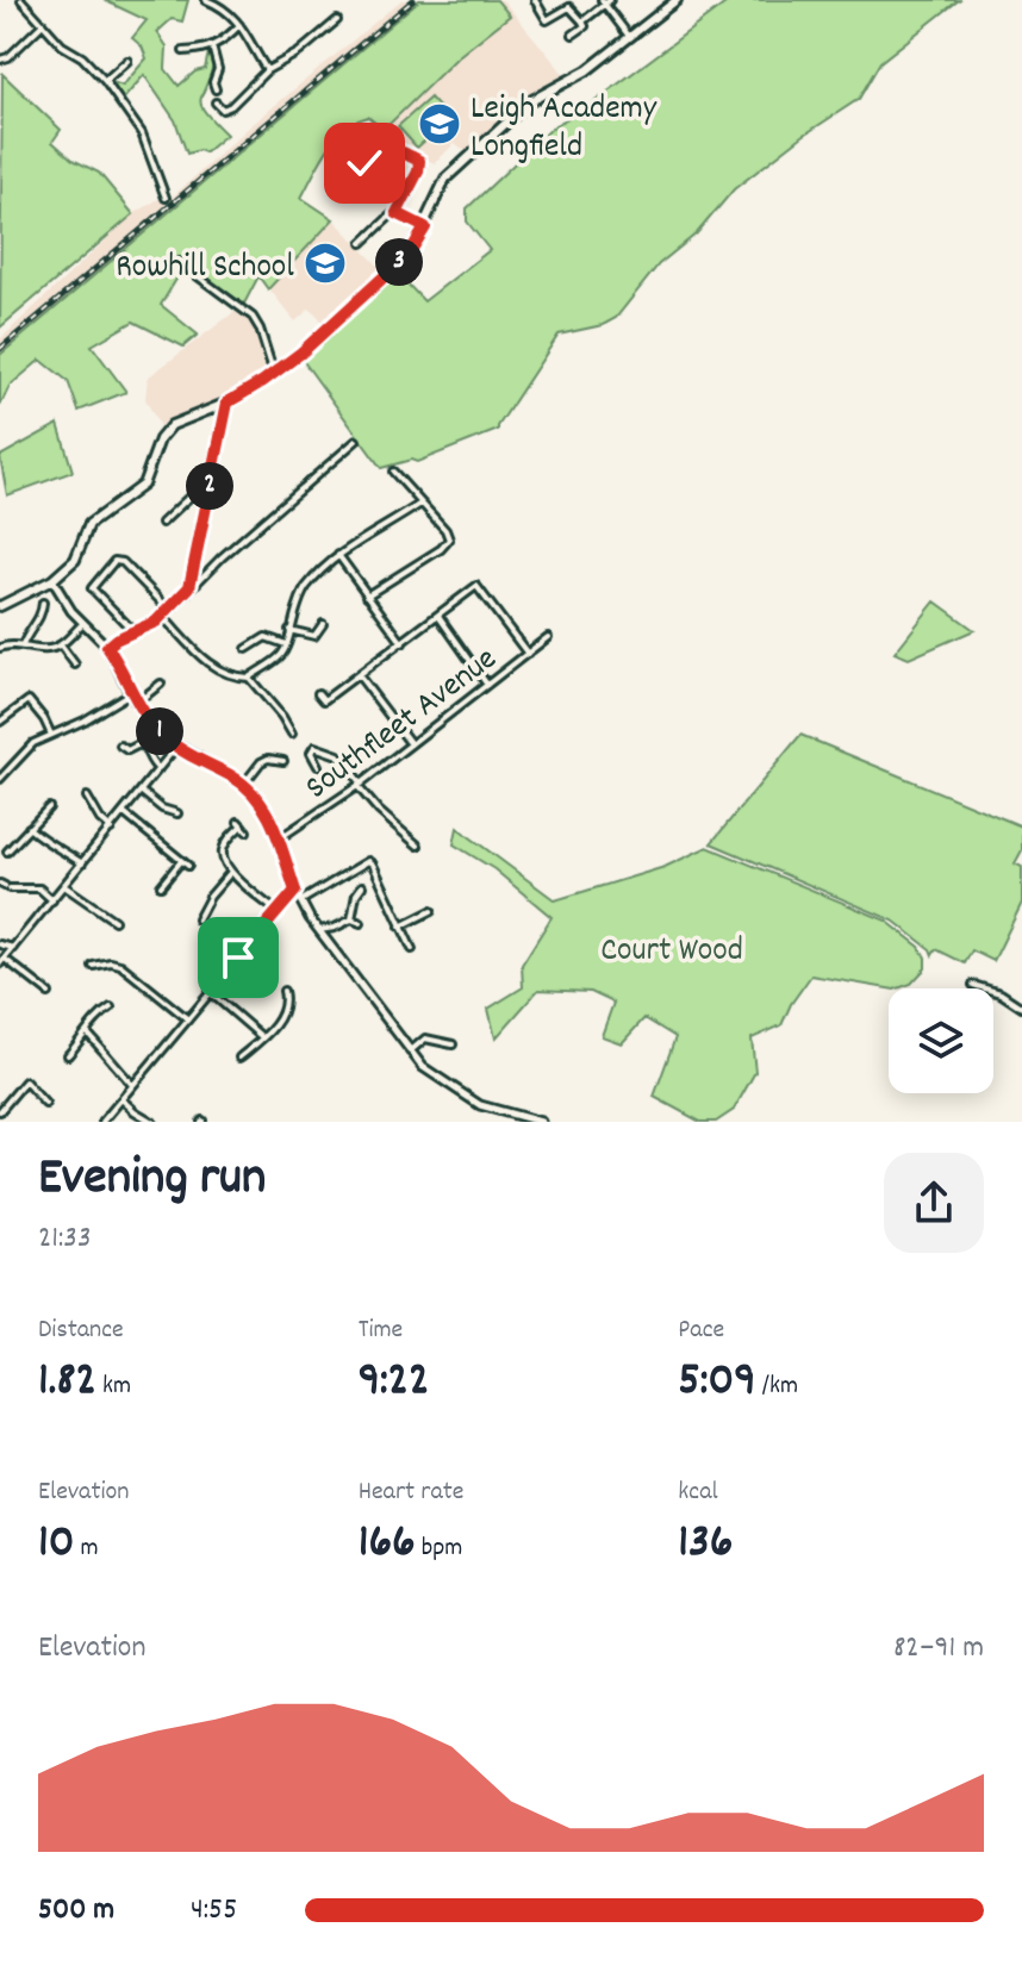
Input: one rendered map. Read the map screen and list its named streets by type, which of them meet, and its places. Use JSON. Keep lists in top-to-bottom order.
{
  "streets": {
    "street": ["Southfleet Avenue"]
  },
  "parks": ["Court Wood"],
  "places": {
    "school or university": ["Leigh Academy Longfield", "Rowhill School"]
  },
  "page": {
    "pins": ["3", "2", "1"],
    "heading": ["Evening run", "21:33"],
    "stats": [
      ["Distance", "1.82 km"],
      ["Time", "9:22"],
      ["Pace", "5:09 /km"],
      ["Elevation", "10 m"],
      ["Heart rate", "166 bpm"],
      ["kcal", "136"]
    ],
    "chart": ["Elevation", "82–91 m"],
    "list": [
      {
        "name": "500 m",
        "note": "4:55"
      }
    ]
  }
}
